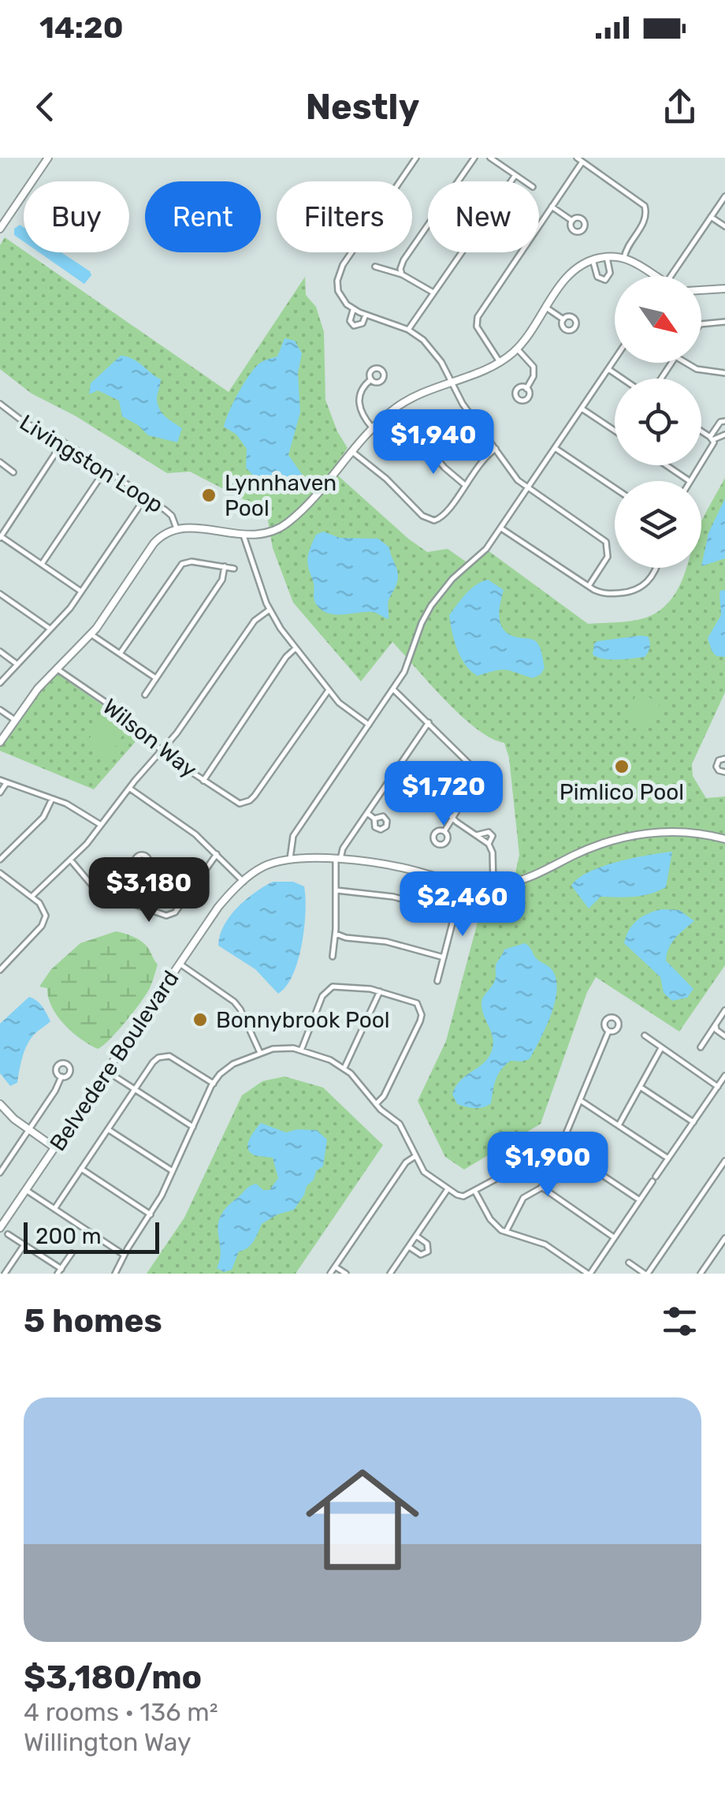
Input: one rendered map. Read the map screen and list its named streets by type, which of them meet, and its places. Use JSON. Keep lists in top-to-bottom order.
{
  "streets": {
    "street": ["Livingston Loop", "Wilson Way", "Belvedere Boulevard"]
  },
  "places": ["Lynnhaven Pool", "Pimlico Pool", "Bonnybrook Pool"],
  "scale_bar": "200 m",
  "north": "bottom right",
  "page": {
    "status": "14:20",
    "header": "Nestly",
    "chip": [
      "Buy",
      "Rent",
      "Filters",
      "New"
    ],
    "price": [
      "$1,940",
      "$1,720",
      "$3,180",
      "$2,460",
      "$1,900"
    ],
    "scale": "200 m",
    "heading": "5 homes",
    "list": [
      {
        "name": "$3,180/mo",
        "note": "4 rooms · 136 m² · Willington Way"
      }
    ]
  }
}
